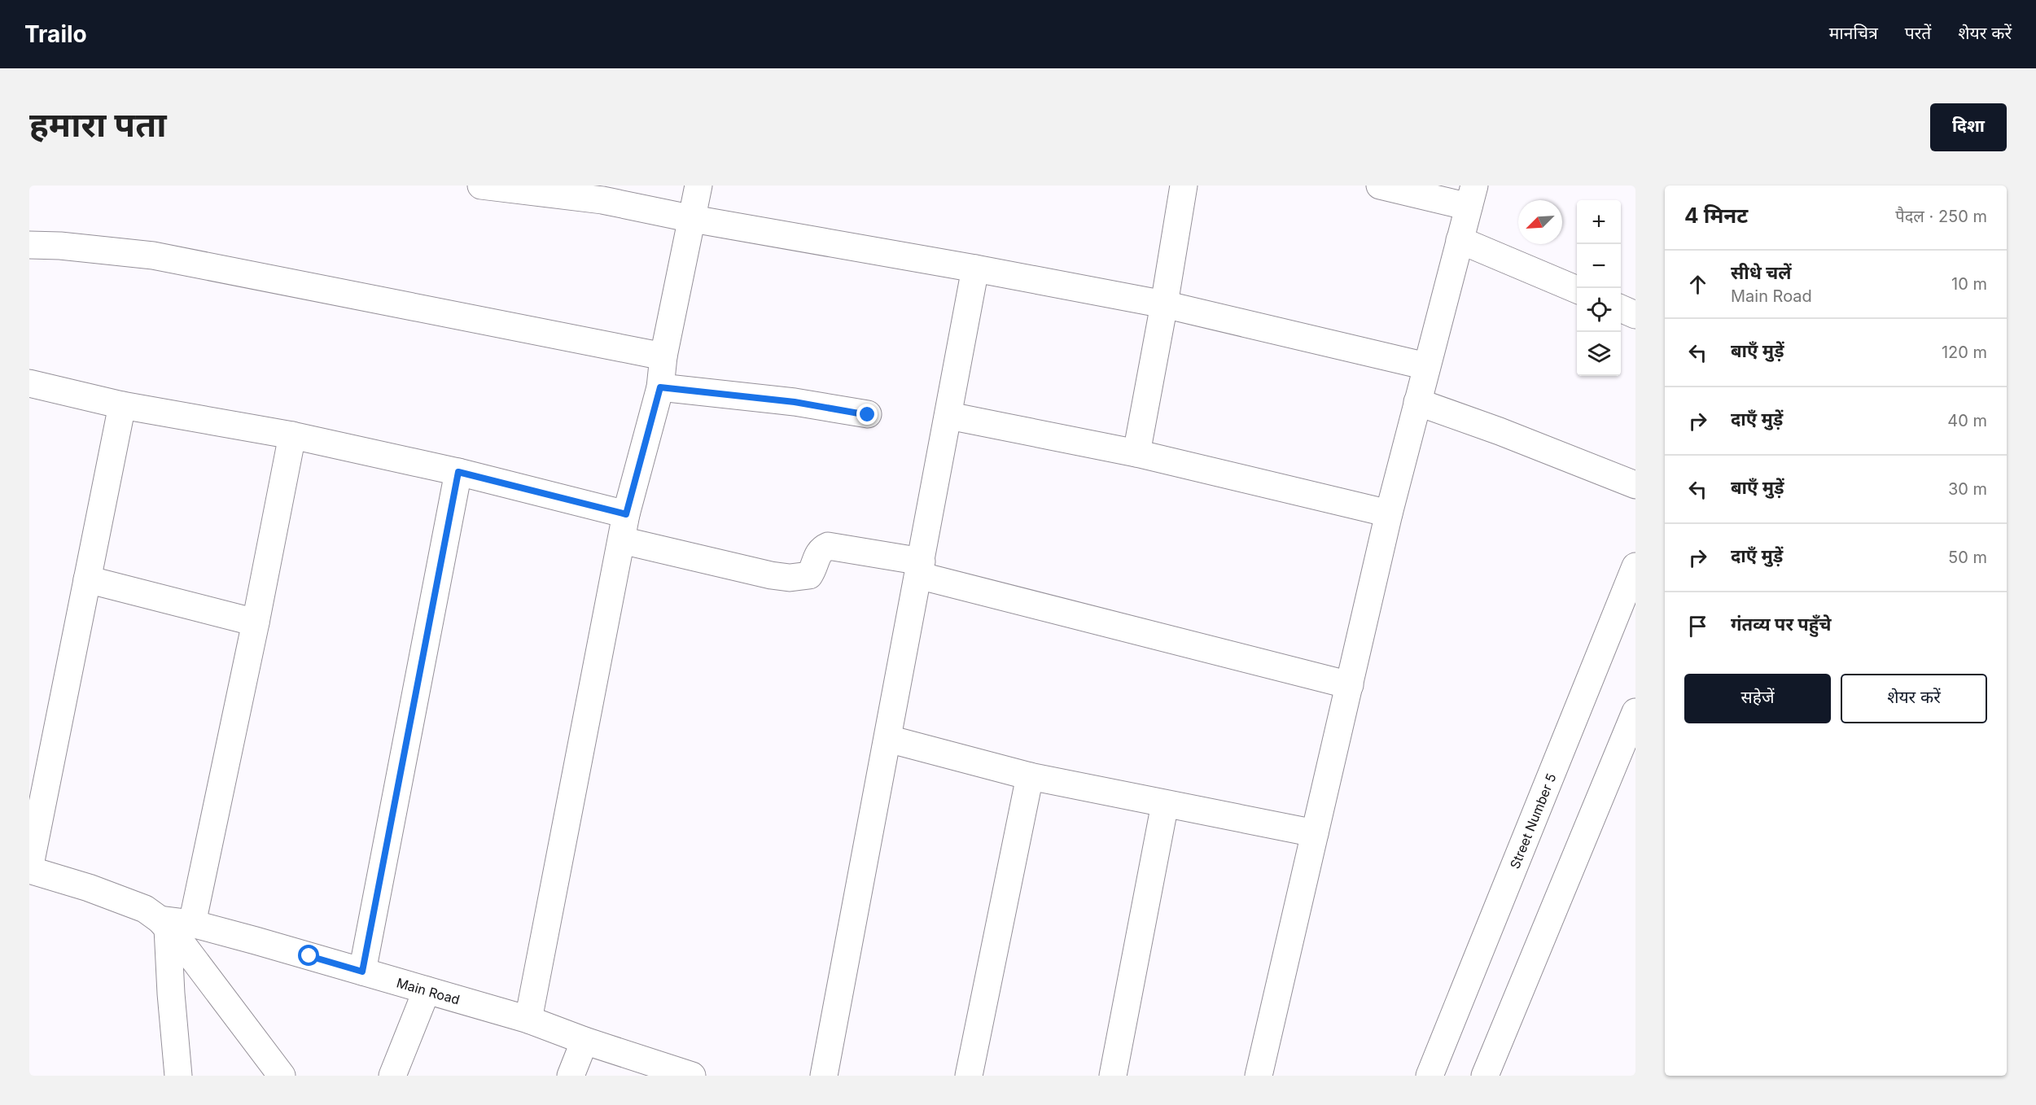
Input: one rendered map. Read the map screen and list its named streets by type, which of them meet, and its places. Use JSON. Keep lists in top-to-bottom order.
{
  "streets": {
    "street": ["Street Number 5", "Main Road"]
  },
  "north": "bottom left",
  "page": {
    "header": "Trailo",
    "nav": ["मानचित्र", "परतें", "शेयर करें"],
    "title": "हमारा पता",
    "buttons": [
      "दिशा",
      ["सहेजें", "शेयर करें"]
    ],
    "heading": ["4 मिनट", "पैदल · 250 m"],
    "map_buttons": ["+", "−"],
    "list": [
      ["सीधे चलें", "Main Road", "10 m"],
      ["बाएँ मुड़ें", "120 m"],
      ["दाएँ मुड़ें", "40 m"],
      ["बाएँ मुड़ें", "30 m"],
      ["दाएँ मुड़ें", "50 m"],
      "गंतव्य पर पहुँचे"
    ]
  }
}
